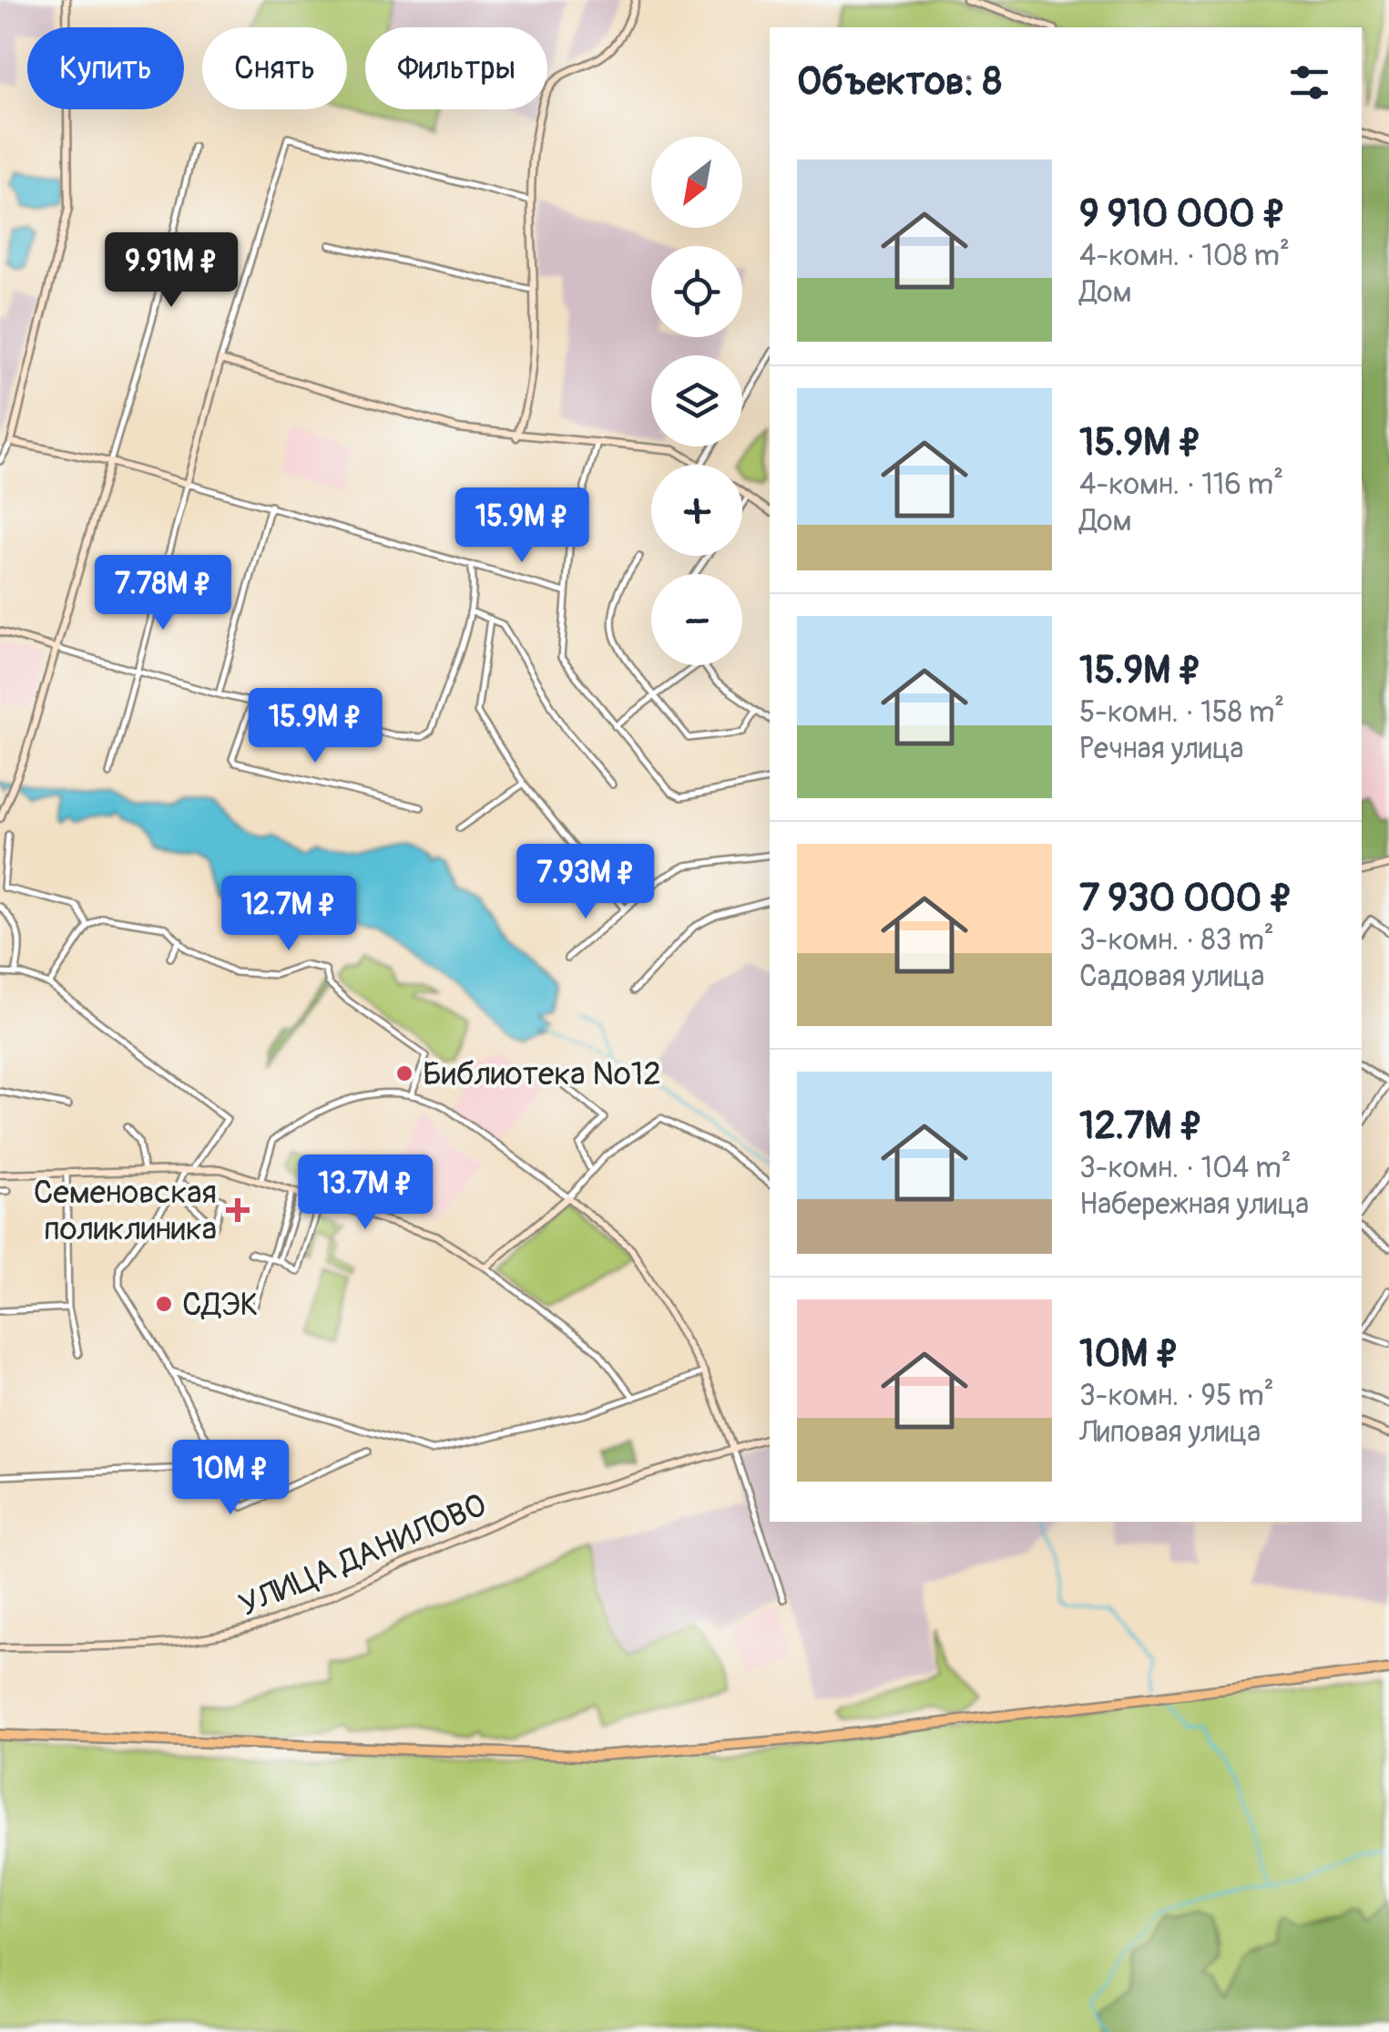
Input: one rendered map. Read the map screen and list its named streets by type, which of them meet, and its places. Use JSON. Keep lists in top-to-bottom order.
{
  "streets": {
    "main road": ["УЛИЦА ДАНИЛОВО"]
  },
  "places": {
    "other": ["Библиотека №12", "СДЭК"],
    "health": ["Семеновская поликлиника"]
  },
  "north": "bottom left",
  "page": {
    "chip": ["Купить", "Снять", "Фильтры"],
    "heading": "Объектов: 8",
    "map_buttons": ["+", "−"],
    "list": [
      {
        "name": "9 910 000 ₽",
        "note": "4-комн. · 108 m² · Дом"
      },
      {
        "name": "15.9M ₽",
        "note": "4-комн. · 116 m² · Дом"
      },
      {
        "name": "15.9M ₽",
        "note": "5-комн. · 158 m² · Речная улица"
      },
      {
        "name": "7 930 000 ₽",
        "note": "3-комн. · 83 m² · Садовая улица"
      },
      {
        "name": "12.7M ₽",
        "note": "3-комн. · 104 m² · Набережная улица"
      },
      {
        "name": "10M ₽",
        "note": "3-комн. · 95 m² · Липовая улица"
      }
    ],
    "price": [
      "9.91M ₽",
      "15.9M ₽",
      "7.78M ₽",
      "15.9M ₽",
      "7.93M ₽",
      "12.7M ₽",
      "13.7M ₽",
      "10M ₽"
    ]
  }
}
